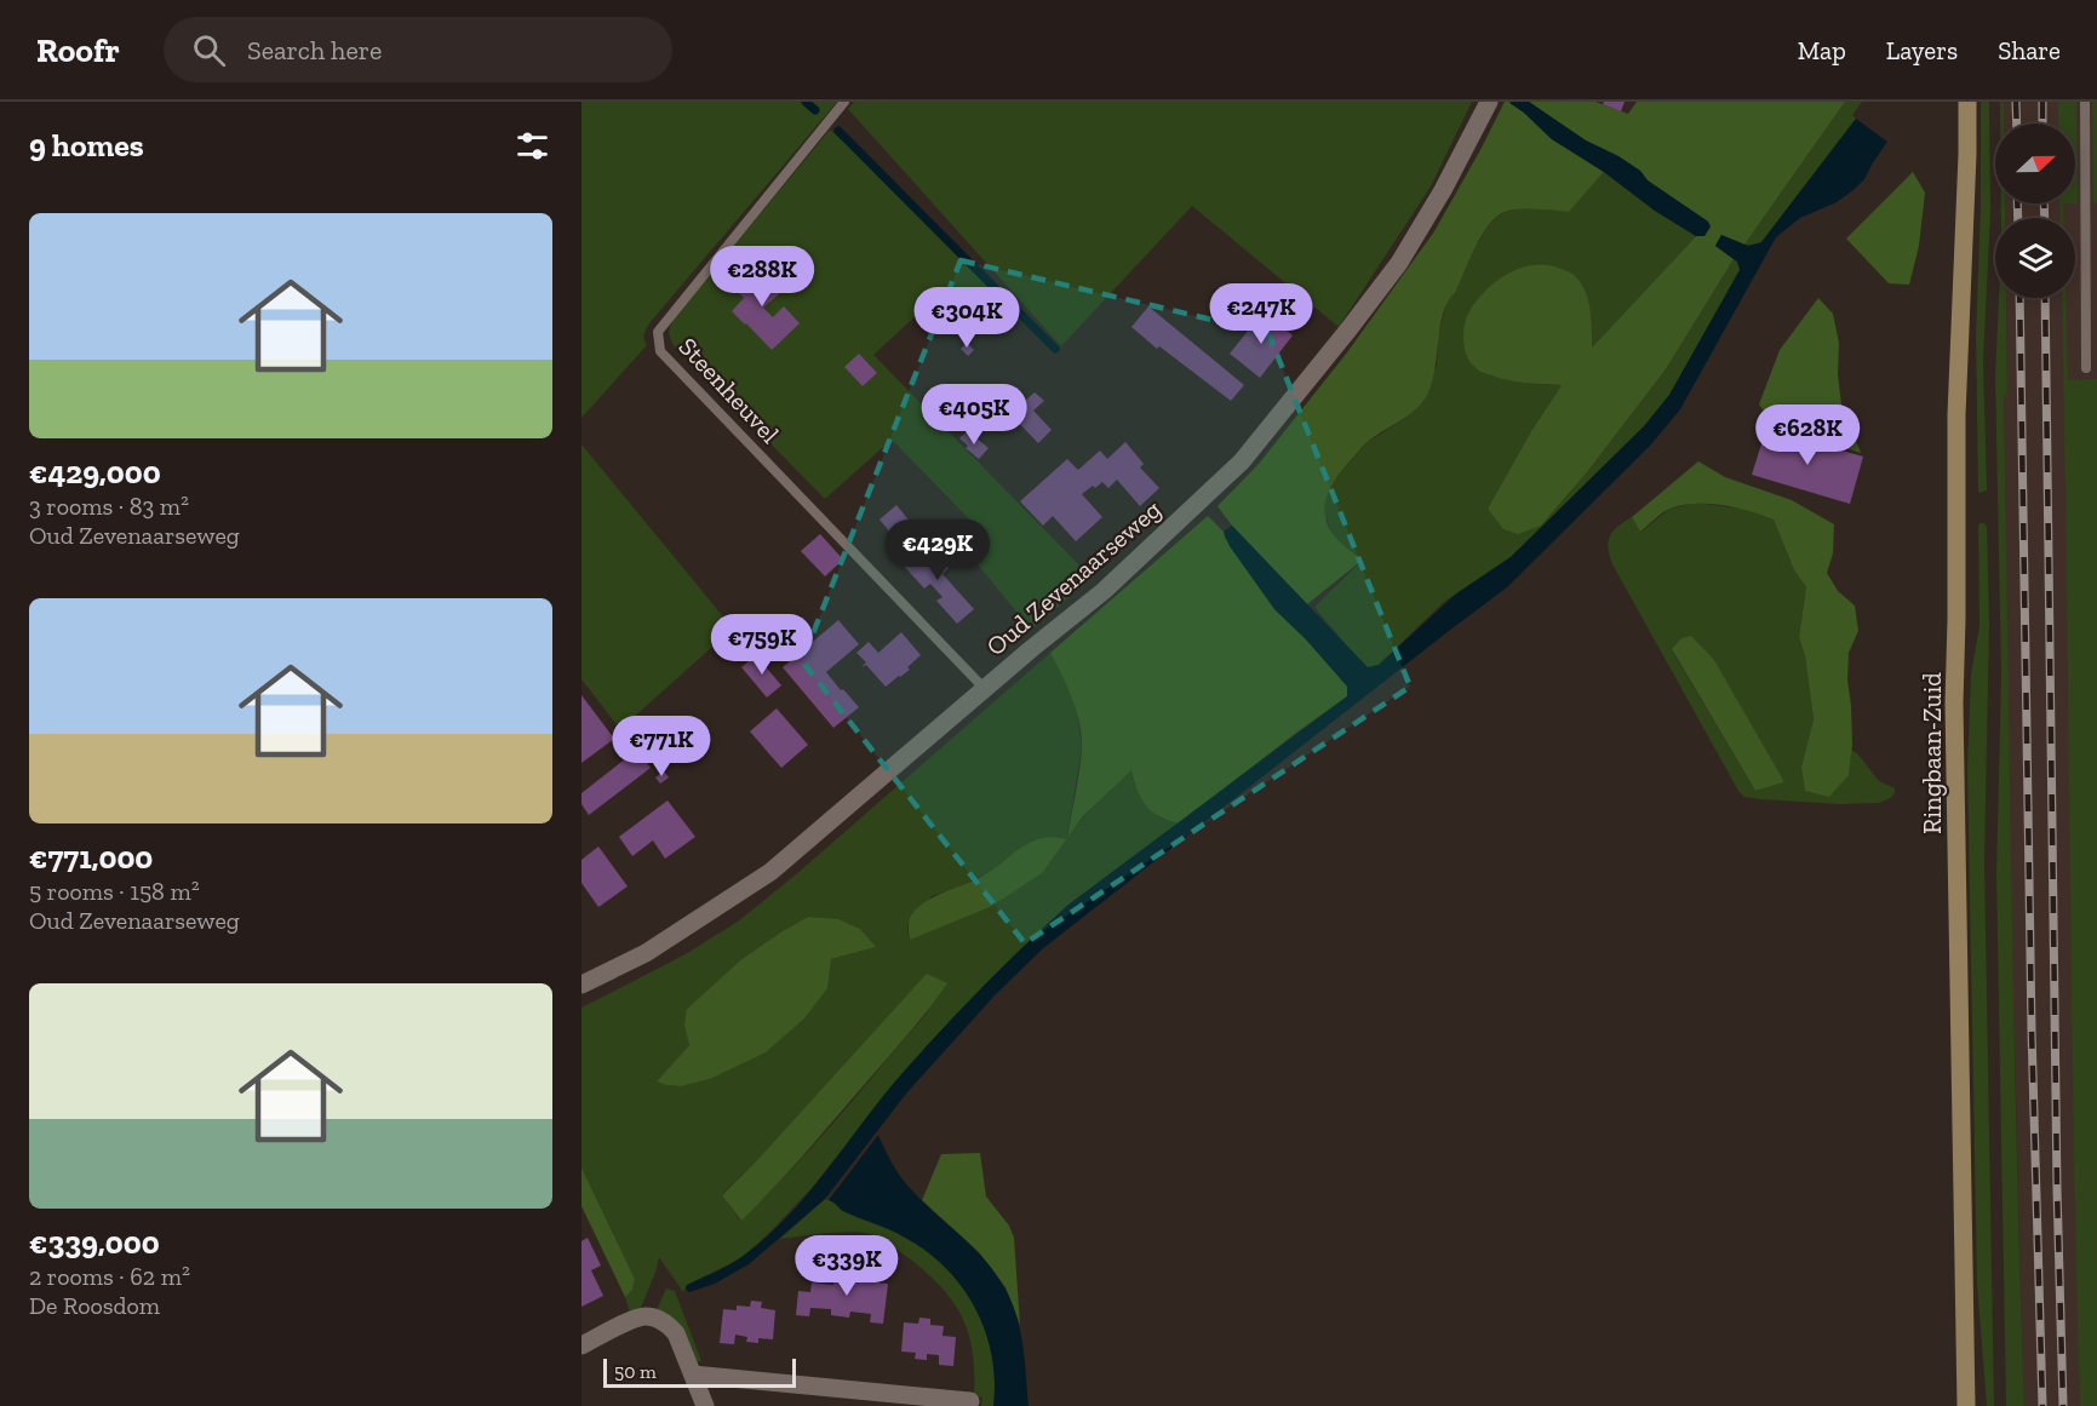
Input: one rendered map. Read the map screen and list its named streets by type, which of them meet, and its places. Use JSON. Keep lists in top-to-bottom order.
{
  "streets": {
    "street": ["Oud Zevenaarseweg", "Ringbaan-Zuid"],
    "lane": ["Steenheuvel"]
  },
  "crossings": [
    ["Steenheuvel", "Oud Zevenaarseweg"]
  ],
  "scale_bar": "50 m",
  "north": "right",
  "page": {
    "header": "Roofr",
    "search": "Search here",
    "nav": ["Map", "Layers", "Share"],
    "heading": "9 homes",
    "list": [
      {
        "name": "€429,000",
        "note": "3 rooms · 83 m² · Oud Zevenaarseweg"
      },
      {
        "name": "€771,000",
        "note": "5 rooms · 158 m² · Oud Zevenaarseweg"
      },
      {
        "name": "€339,000",
        "note": "2 rooms · 62 m² · De Roosdom"
      }
    ],
    "price": [
      "€288K",
      "€247K",
      "€304K",
      "€405K",
      "€628K",
      "€429K",
      "€759K",
      "€771K",
      "€339K"
    ],
    "scale": "50 m"
  }
}
